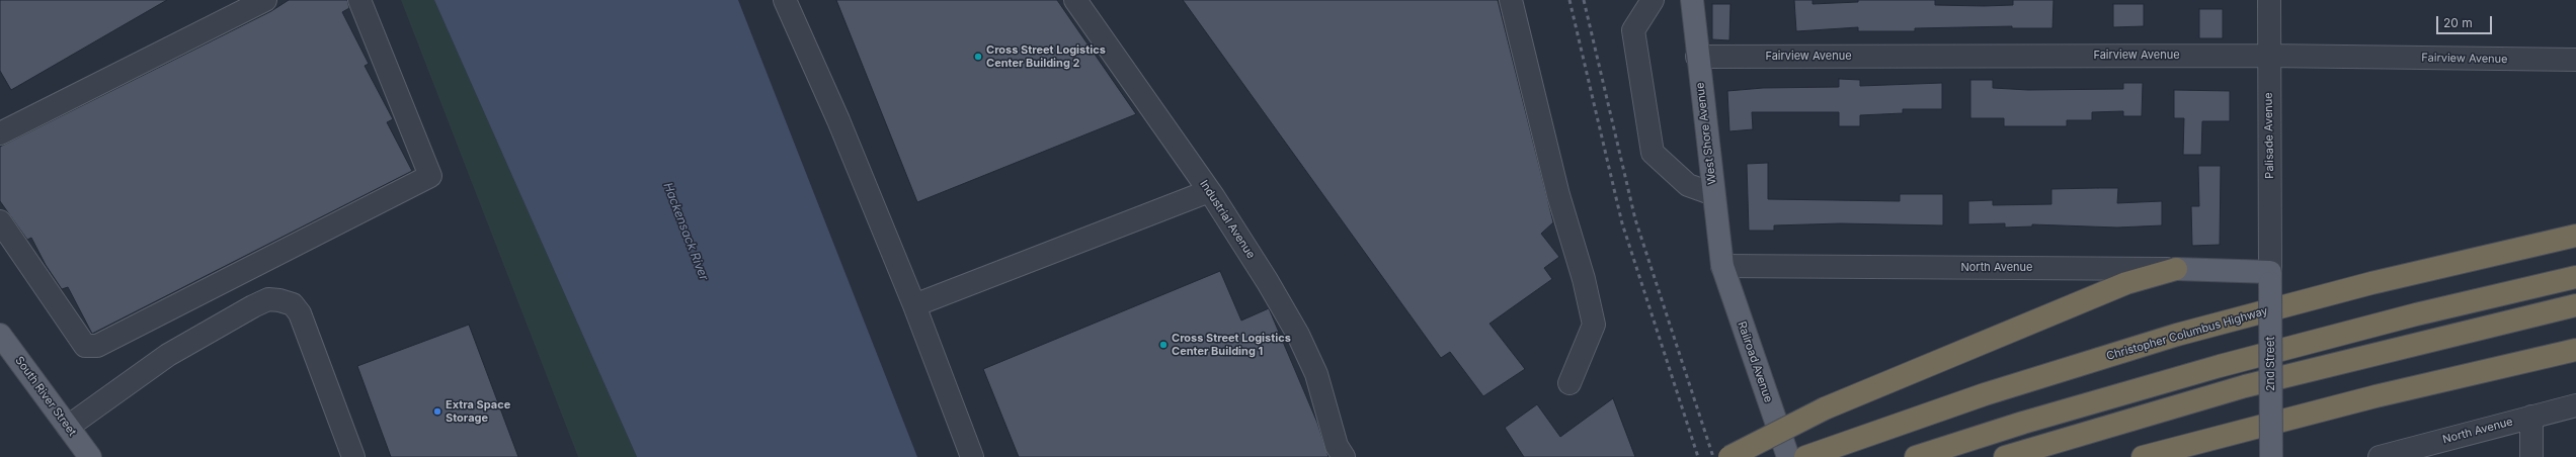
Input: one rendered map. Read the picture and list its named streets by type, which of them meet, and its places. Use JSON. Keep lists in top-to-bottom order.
{
  "streets": {
    "highway": ["Christopher Columbus Highway"],
    "main road": [
      "West Shore Avenue",
      "North Avenue",
      "Railroad Avenue",
      "2nd Street",
      "South River Street"
    ],
    "street": ["Fairview Avenue", "Palisade Avenue", "Industrial Avenue"]
  },
  "crossings": [
    ["Fairview Avenue", "West Shore Avenue"],
    ["Fairview Avenue", "Palisade Avenue"],
    ["West Shore Avenue", "North Avenue"],
    ["West Shore Avenue", "Railroad Avenue"],
    ["Palisade Avenue", "North Avenue"],
    ["Palisade Avenue", "2nd Street"],
    ["North Avenue", "Railroad Avenue"],
    ["North Avenue", "2nd Street"]
  ],
  "water": ["Hackensack River"],
  "places": ["Cross Street Logistics Center Building 2", "Cross Street Logistics Center Building 1", "Extra Space Storage"],
  "scale_bar": "20 m"
}
